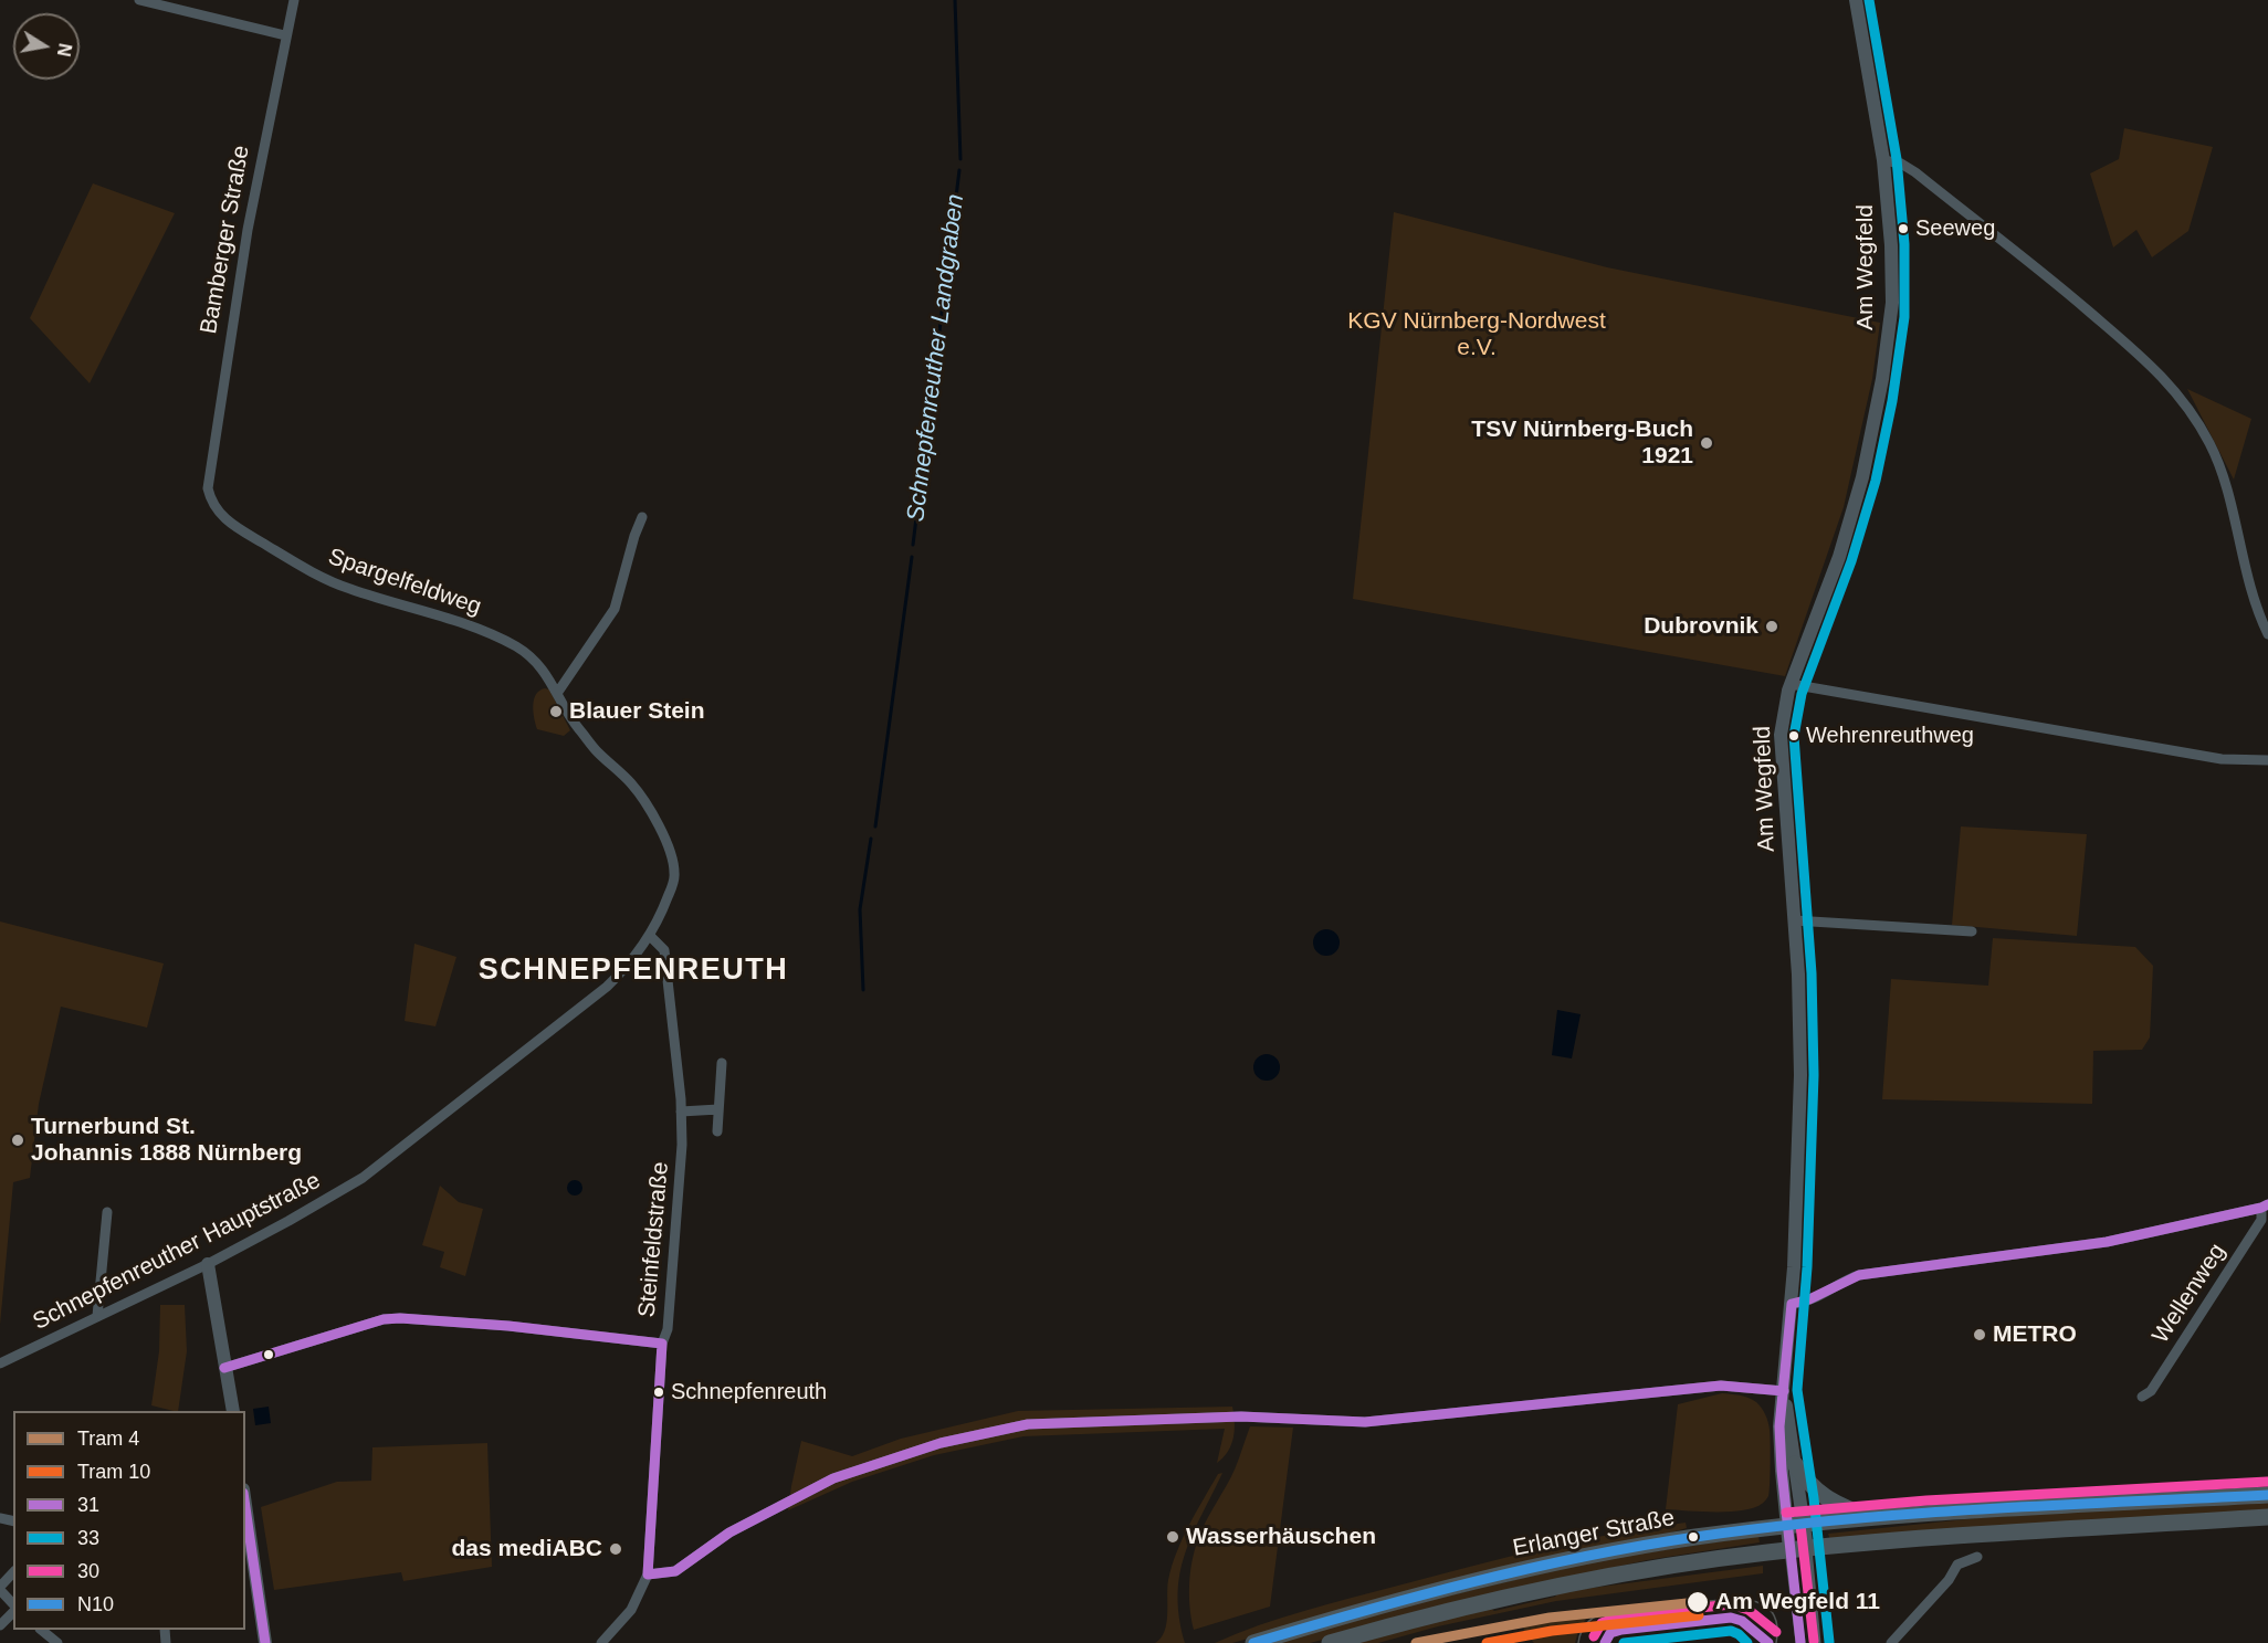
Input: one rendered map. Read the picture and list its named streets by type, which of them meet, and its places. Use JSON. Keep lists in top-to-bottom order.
{
  "streets": {
    "main road": ["Erlanger Straße"],
    "street": [
      "Bamberger Straße",
      "Am Wegfeld",
      "Spargelfeldweg",
      "Steinfeldstraße",
      "Schnepfenreuther Hauptstraße",
      "Wellenweg"
    ]
  },
  "crossings": [
    ["Bamberger Straße", "Spargelfeldweg"],
    ["Am Wegfeld", "Erlanger Straße"],
    ["Spargelfeldweg", "Schnepfenreuther Hauptstraße"],
    ["Steinfeldstraße", "Schnepfenreuther Hauptstraße"]
  ],
  "districts": ["SCHNEPFENREUTH"],
  "water": ["Schnepfenreuther Landgraben"],
  "parks": ["KGV Nürnberg-Nordwest e.V."],
  "places": [
    "Seeweg",
    "TSV Nürnberg-Buch 1921",
    "Dubrovnik",
    "Blauer Stein",
    "Wehrenreuthweg",
    "Turnerbund St. Johannis 1888 Nürnberg",
    "METRO",
    "Schnepfenreuth",
    "Wasserhäuschen",
    "das mediABC",
    "Am Wegfeld 11"
  ],
  "lines": [
    "transit line 33",
    "transit line 31",
    "transit line 30",
    "transit line N10",
    "tram line 4",
    "tram line 10"
  ],
  "legend": [
    "Tram 4",
    "Tram 10",
    "31",
    "33",
    "30",
    "N10"
  ],
  "north": "right"
}
